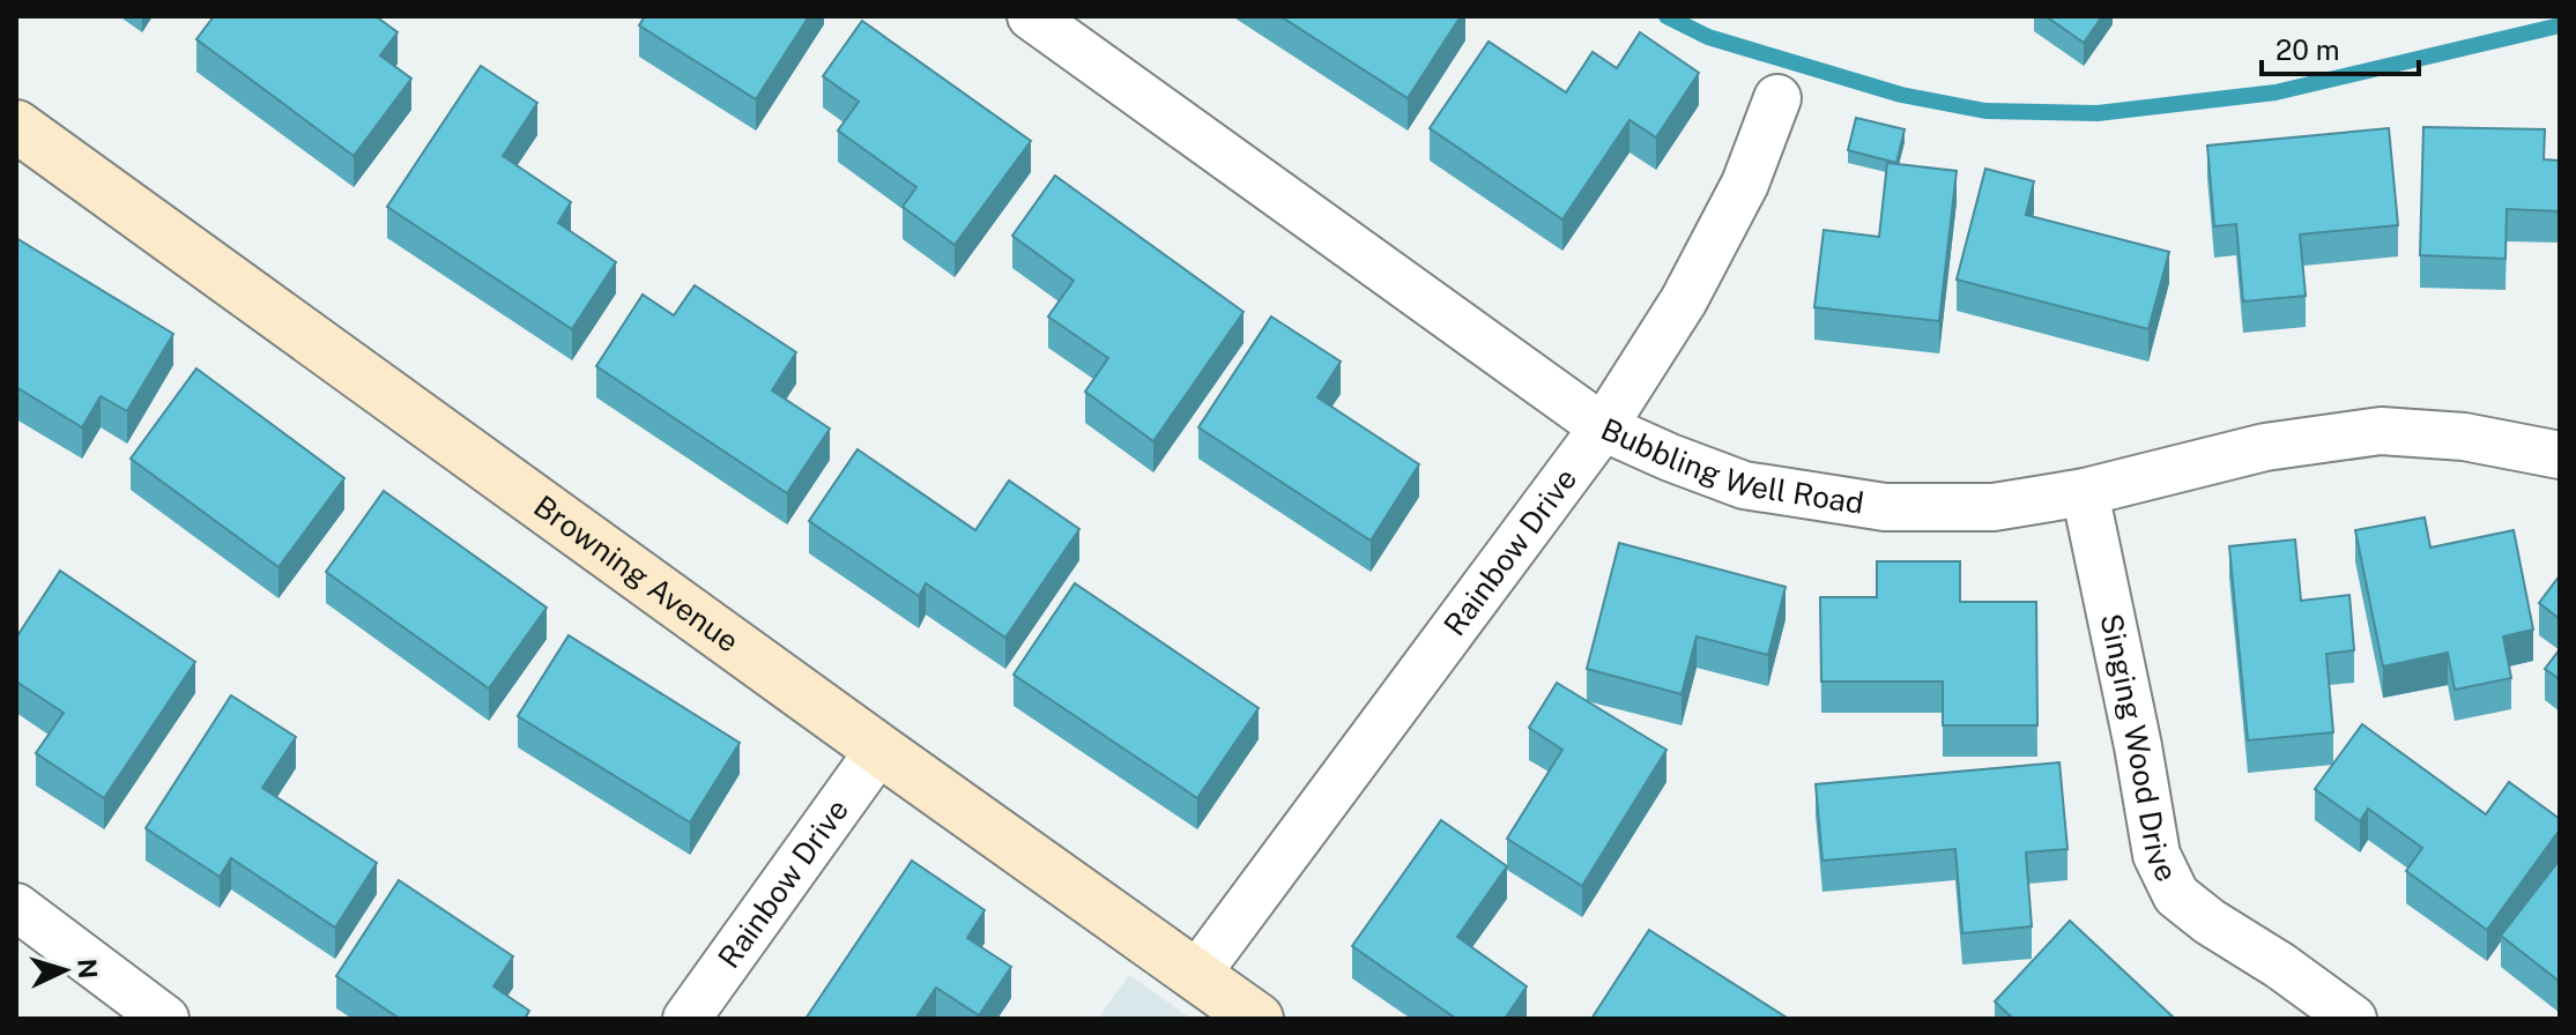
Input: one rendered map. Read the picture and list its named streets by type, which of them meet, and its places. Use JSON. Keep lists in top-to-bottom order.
{
  "streets": {
    "street": [
      "Bubbling Well Road",
      "Rainbow Drive",
      "Browning Avenue",
      "Singing Wood Drive"
    ]
  },
  "crossings": [
    ["Bubbling Well Road", "Rainbow Drive"],
    ["Bubbling Well Road", "Singing Wood Drive"],
    ["Rainbow Drive", "Browning Avenue"]
  ],
  "scale_bar": "20 m",
  "north": "right"
}
